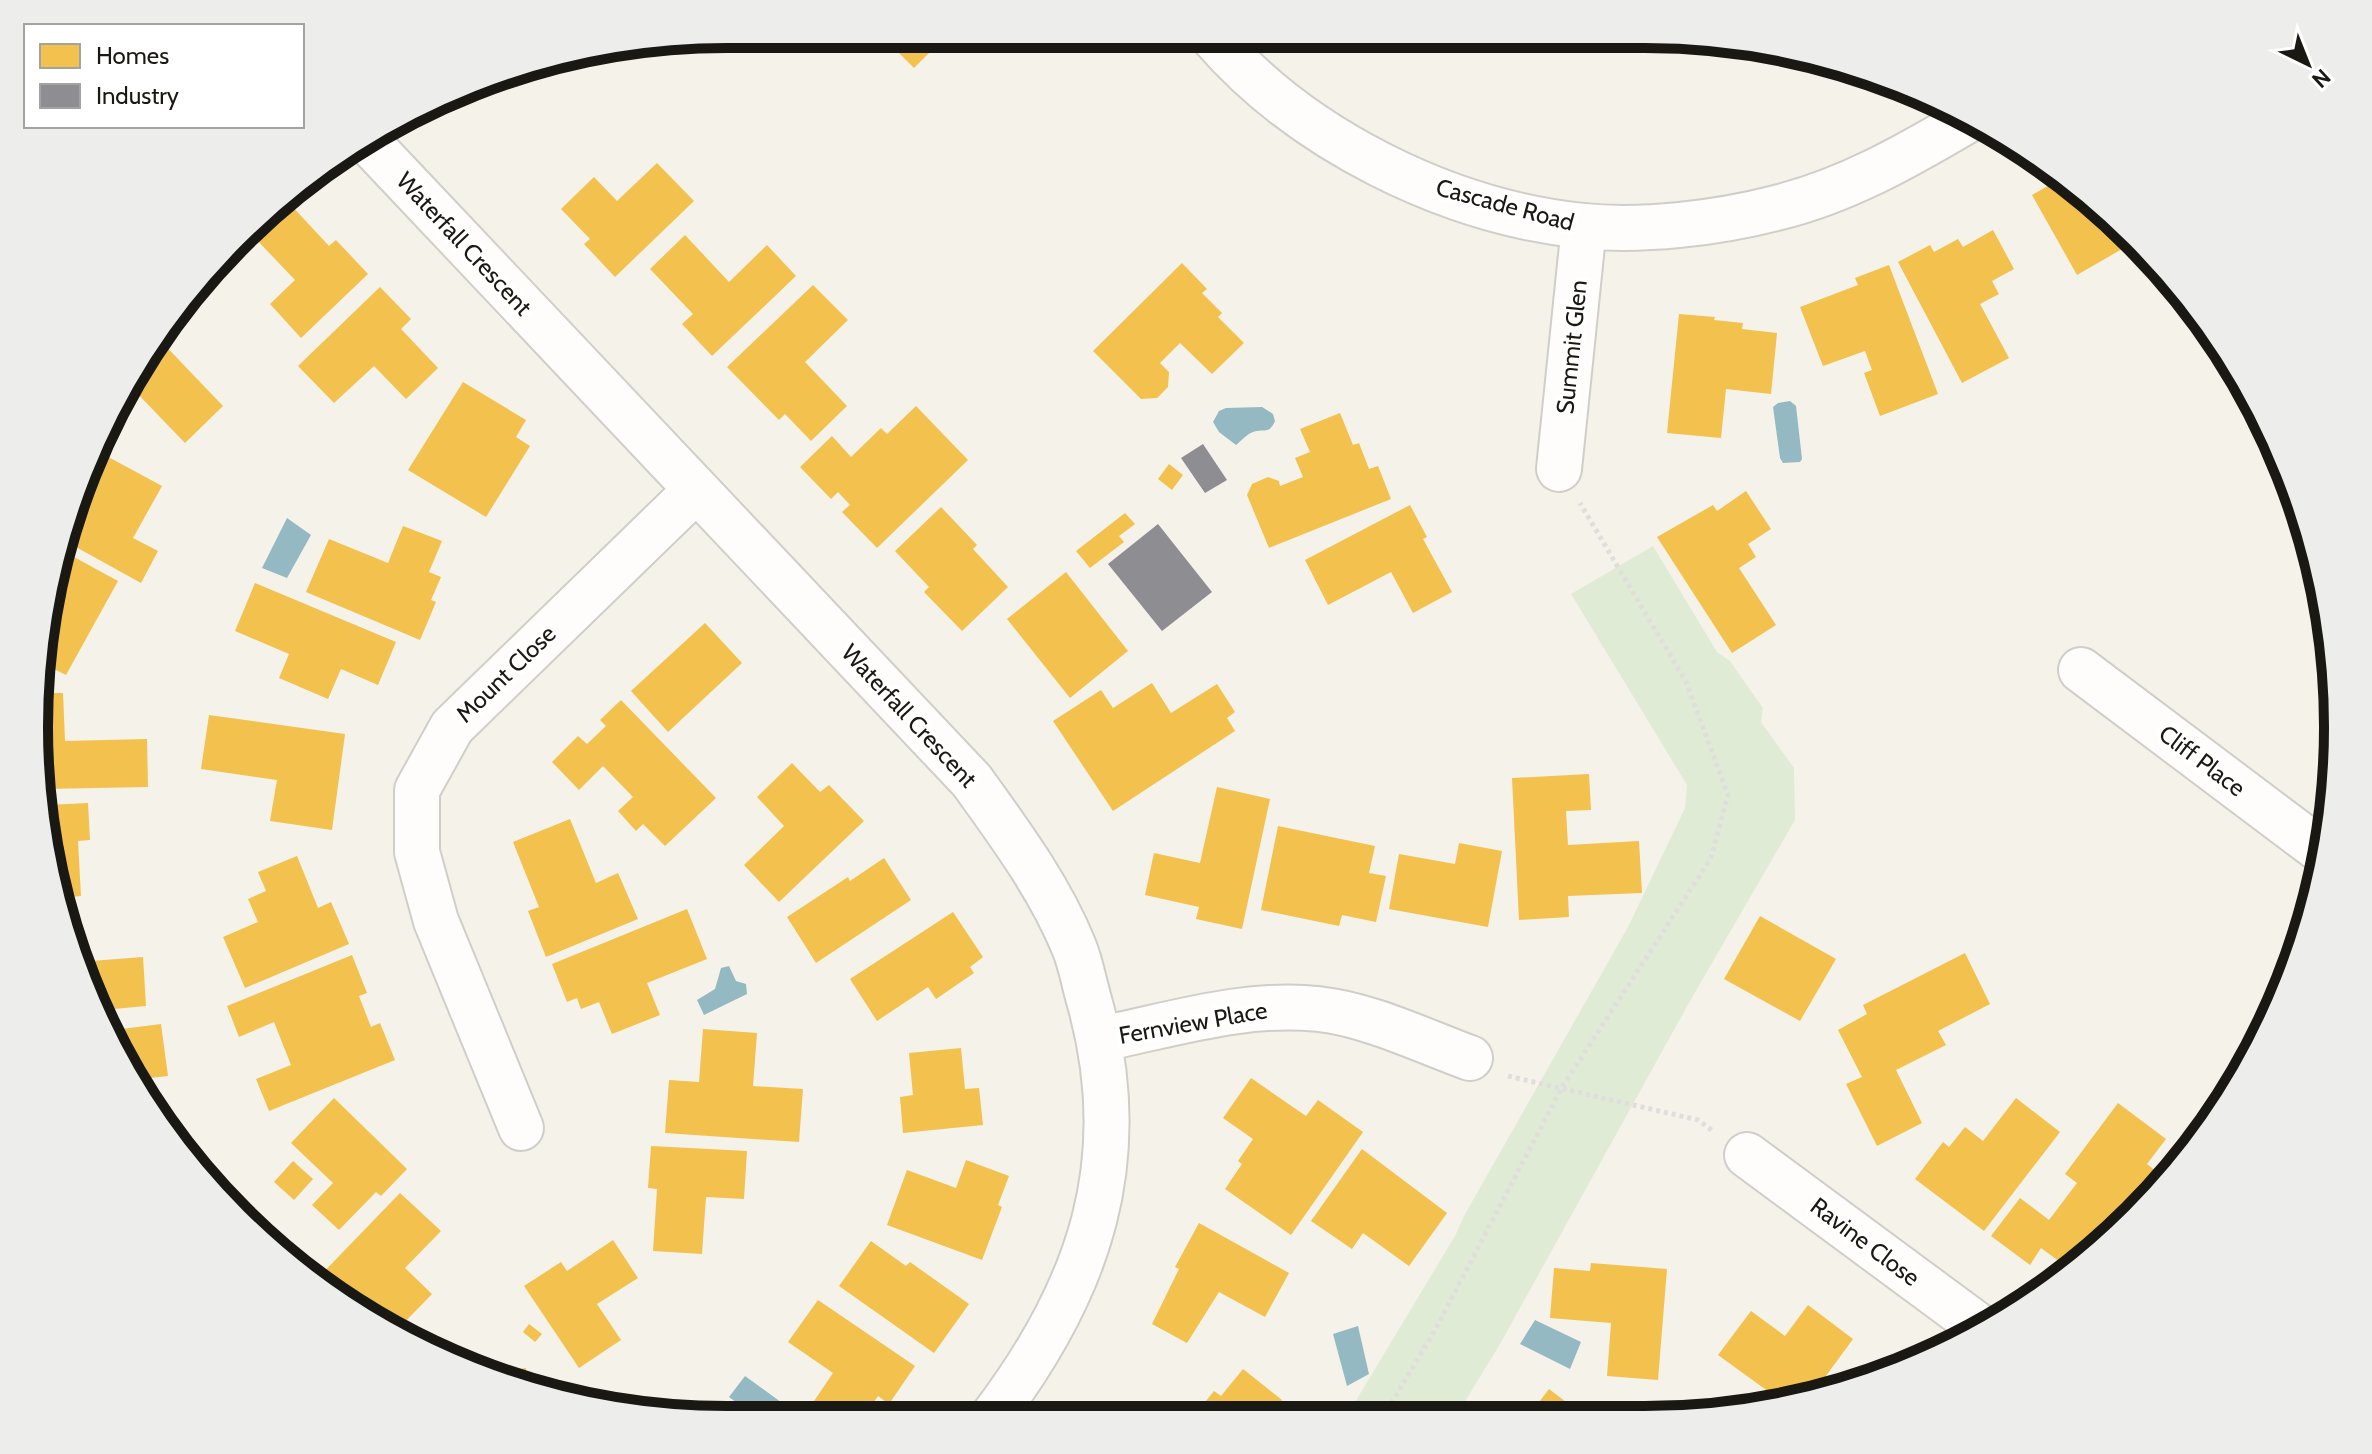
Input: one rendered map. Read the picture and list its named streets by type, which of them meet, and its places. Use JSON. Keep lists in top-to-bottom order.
{
  "streets": {
    "street": [
      "Cascade Road",
      "Waterfall Crescent",
      "Summit Glen",
      "Mount Close",
      "Cliff Place",
      "Fernview Place",
      "Ravine Close"
    ]
  },
  "crossings": [
    ["Cascade Road", "Summit Glen"],
    ["Waterfall Crescent", "Mount Close"],
    ["Waterfall Crescent", "Fernview Place"]
  ],
  "legend": ["Homes", "Industry"],
  "north": "bottom right"
}
